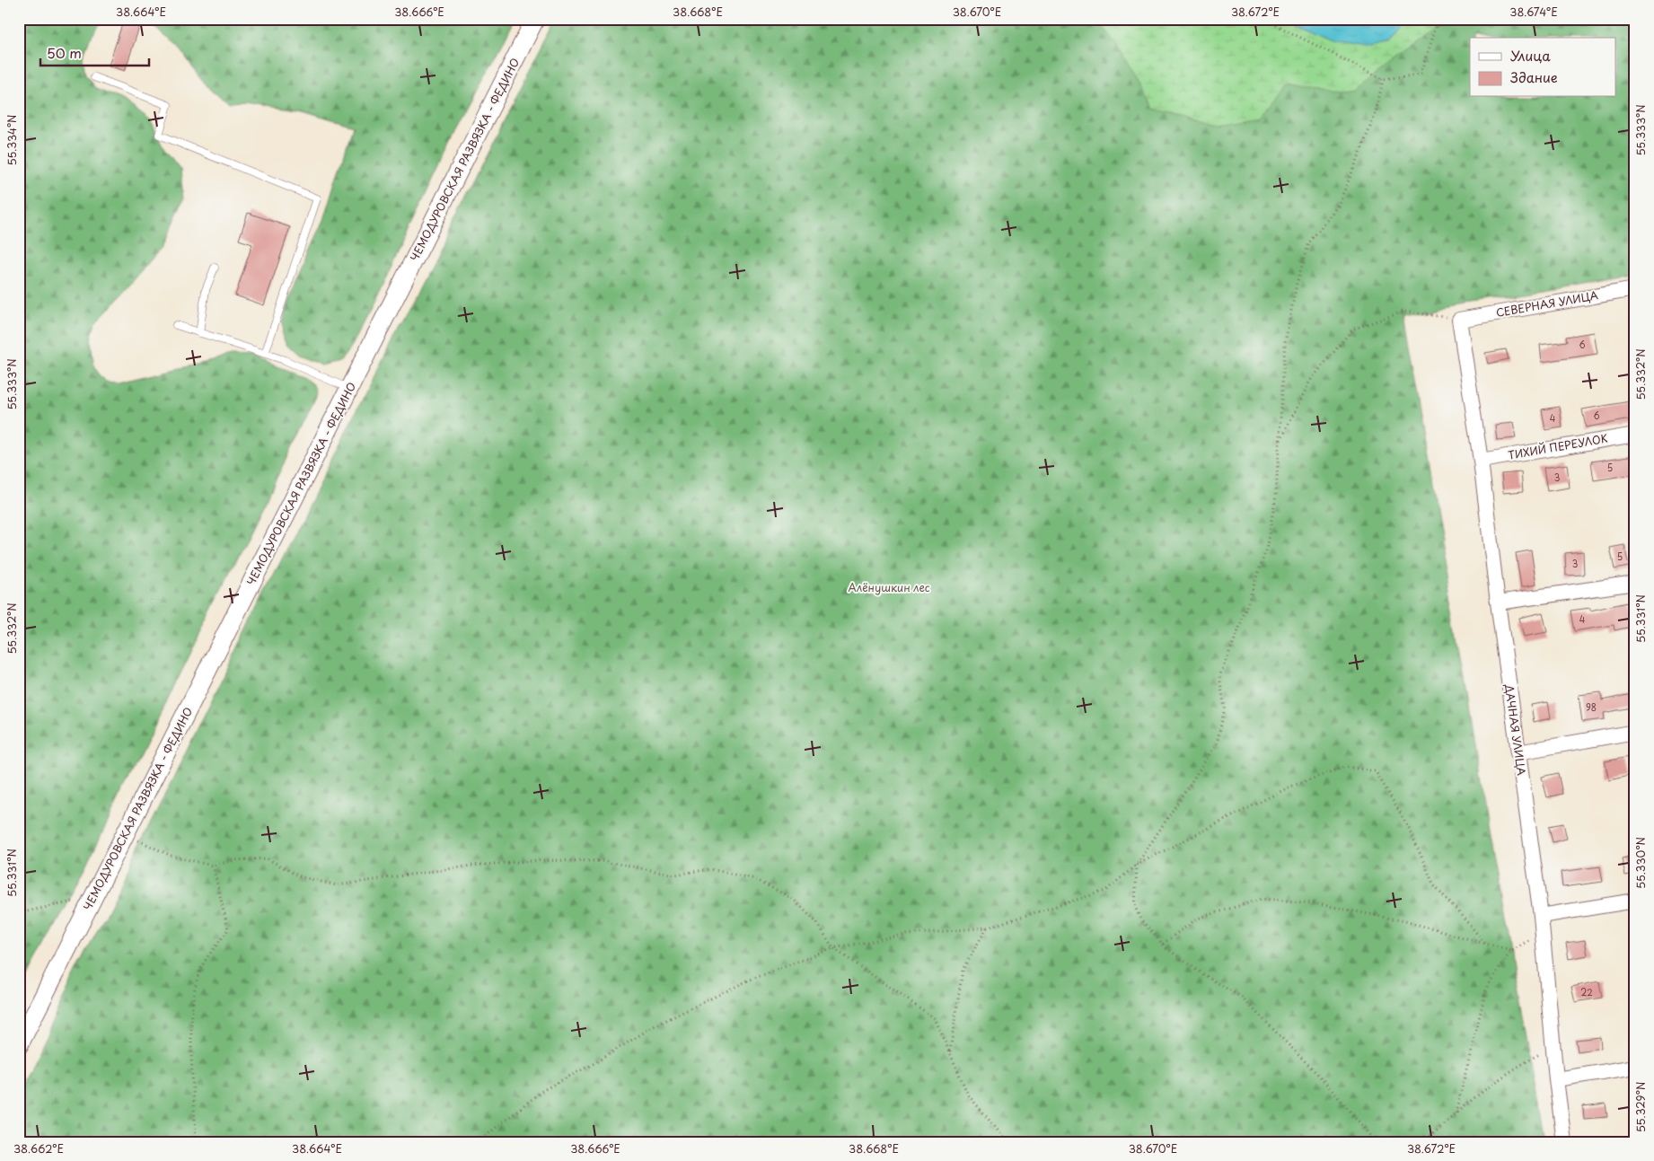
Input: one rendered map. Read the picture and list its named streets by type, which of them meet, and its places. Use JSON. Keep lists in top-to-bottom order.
{
  "streets": {
    "street": [
      "ЧЕМОДУРОВСКАЯ РАЗВЯЗКА - ФЕДИНО",
      "СЕВЕРНАЯ УЛИЦА",
      "ТИХИЙ ПЕРЕУЛОК",
      "ДАЧНАЯ УЛИЦА"
    ]
  },
  "crossings": [
    ["СЕВЕРНАЯ УЛИЦА", "ДАЧНАЯ УЛИЦА"],
    ["ТИХИЙ ПЕРЕУЛОК", "ДАЧНАЯ УЛИЦА"]
  ],
  "parks": ["Алёнушкин лес"],
  "house_numbers": [
    "6",
    "6",
    "4",
    "5",
    "3",
    "5",
    "3",
    "4",
    "98",
    "22"
  ],
  "legend": ["Улица", "Здание"],
  "scale_bar": "50 m",
  "coordinates": [
    "38.664°E",
    "38.666°E",
    "38.668°E",
    "38.670°E",
    "38.672°E",
    "38.674°E",
    "55.333°N",
    "55.334°N",
    "55.332°N",
    "55.331°N",
    "55.330°N",
    "55.329°N",
    "38.662°E"
  ]
}
